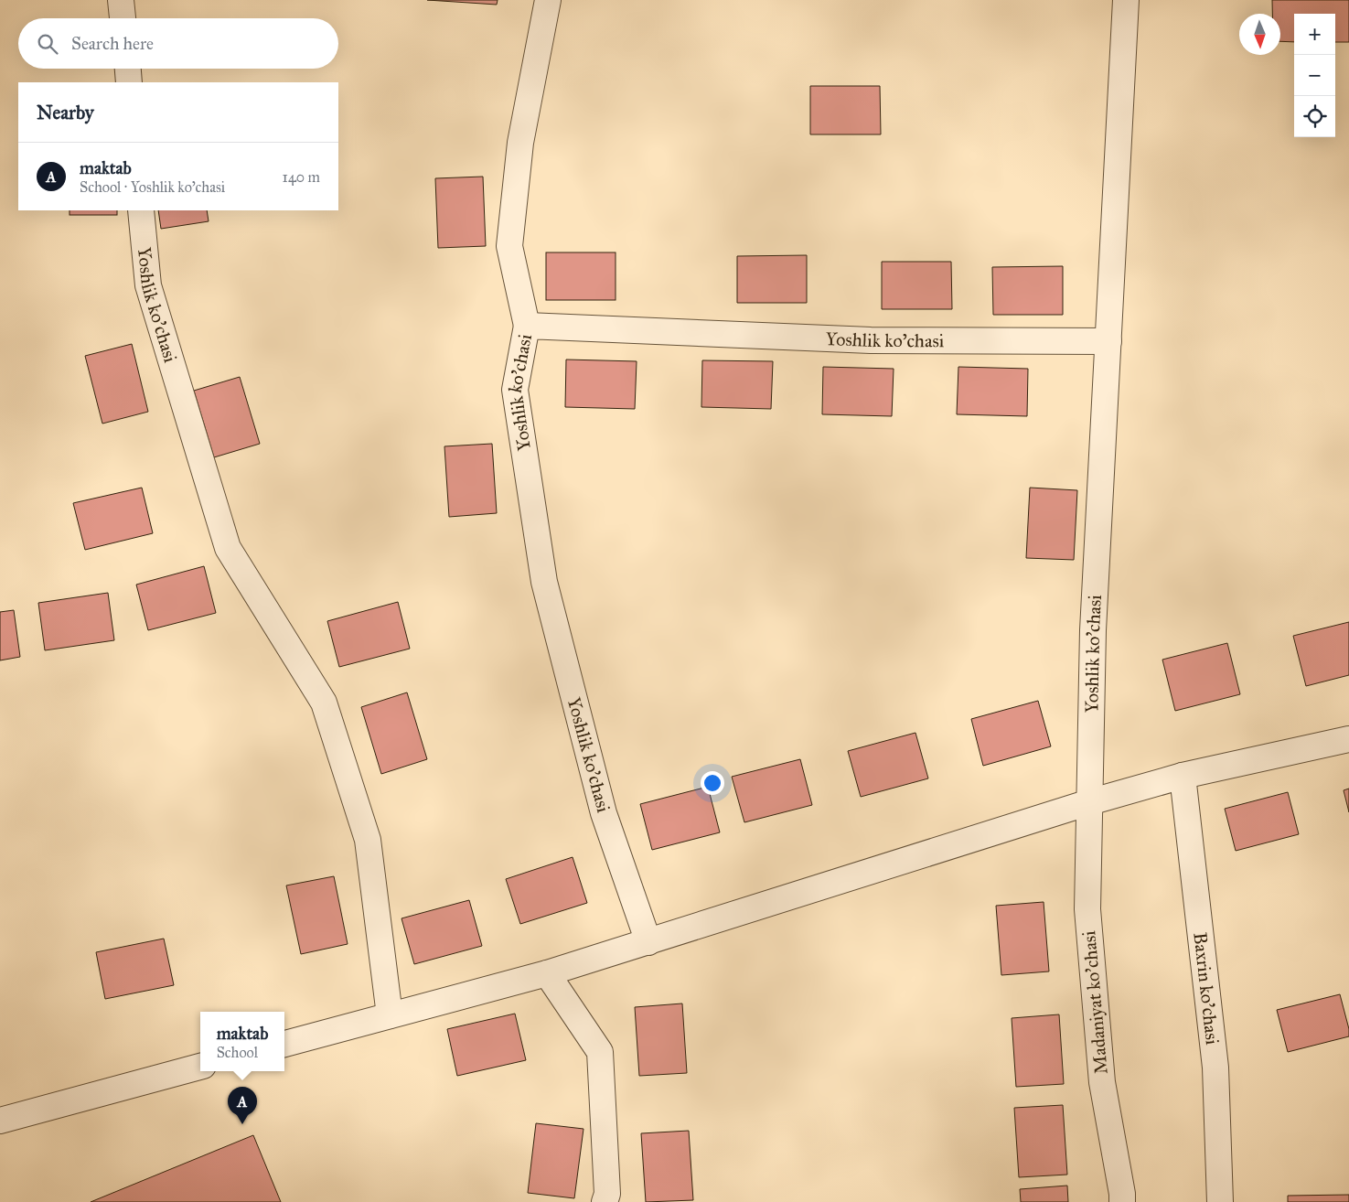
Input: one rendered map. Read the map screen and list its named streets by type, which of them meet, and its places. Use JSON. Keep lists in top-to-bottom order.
{
  "streets": {
    "street": ["Yoshlik ko'chasi", "Baxrin ko'chasi", "Madaniyat ko'chasi"]
  },
  "crossings": [
    ["Yoshlik ko'chasi", "Madaniyat ko'chasi"]
  ],
  "north": "bottom",
  "page": {
    "map_buttons": ["+", "−"],
    "search": "Search here",
    "heading": "Nearby",
    "list": [
      {
        "mark": "A",
        "name": "maktab",
        "note": "School · Yoshlik ko'chasi",
        "value": "140 m"
      }
    ],
    "popup": ["maktab", "School"],
    "pins": "A"
  }
}
